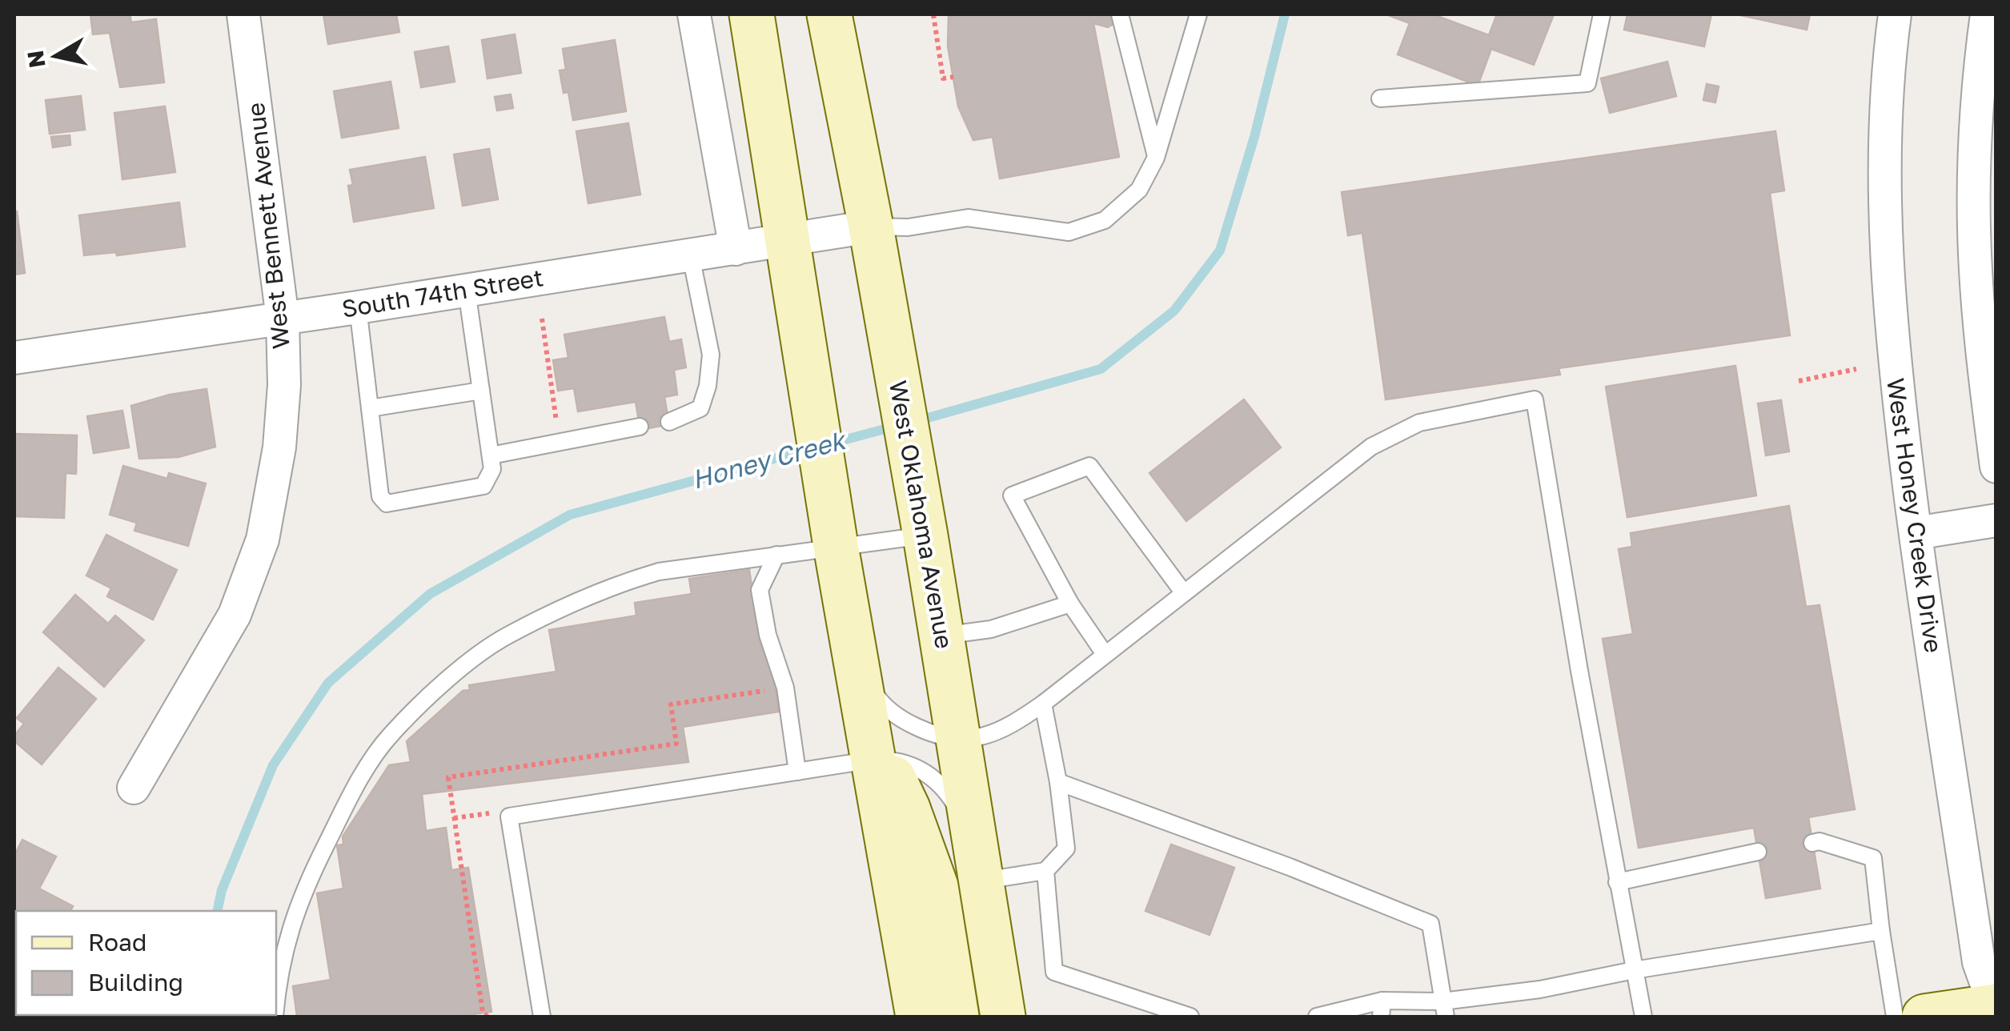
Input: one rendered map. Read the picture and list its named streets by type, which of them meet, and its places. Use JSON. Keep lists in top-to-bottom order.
{
  "streets": {
    "main road": ["West Oklahoma Avenue"],
    "street": ["West Bennett Avenue", "South 74th Street", "West Honey Creek Drive"]
  },
  "crossings": [
    ["West Bennett Avenue", "South 74th Street"],
    ["South 74th Street", "West Oklahoma Avenue"]
  ],
  "water": ["Honey Creek"],
  "legend": ["Road", "Building"],
  "north": "left"
}
